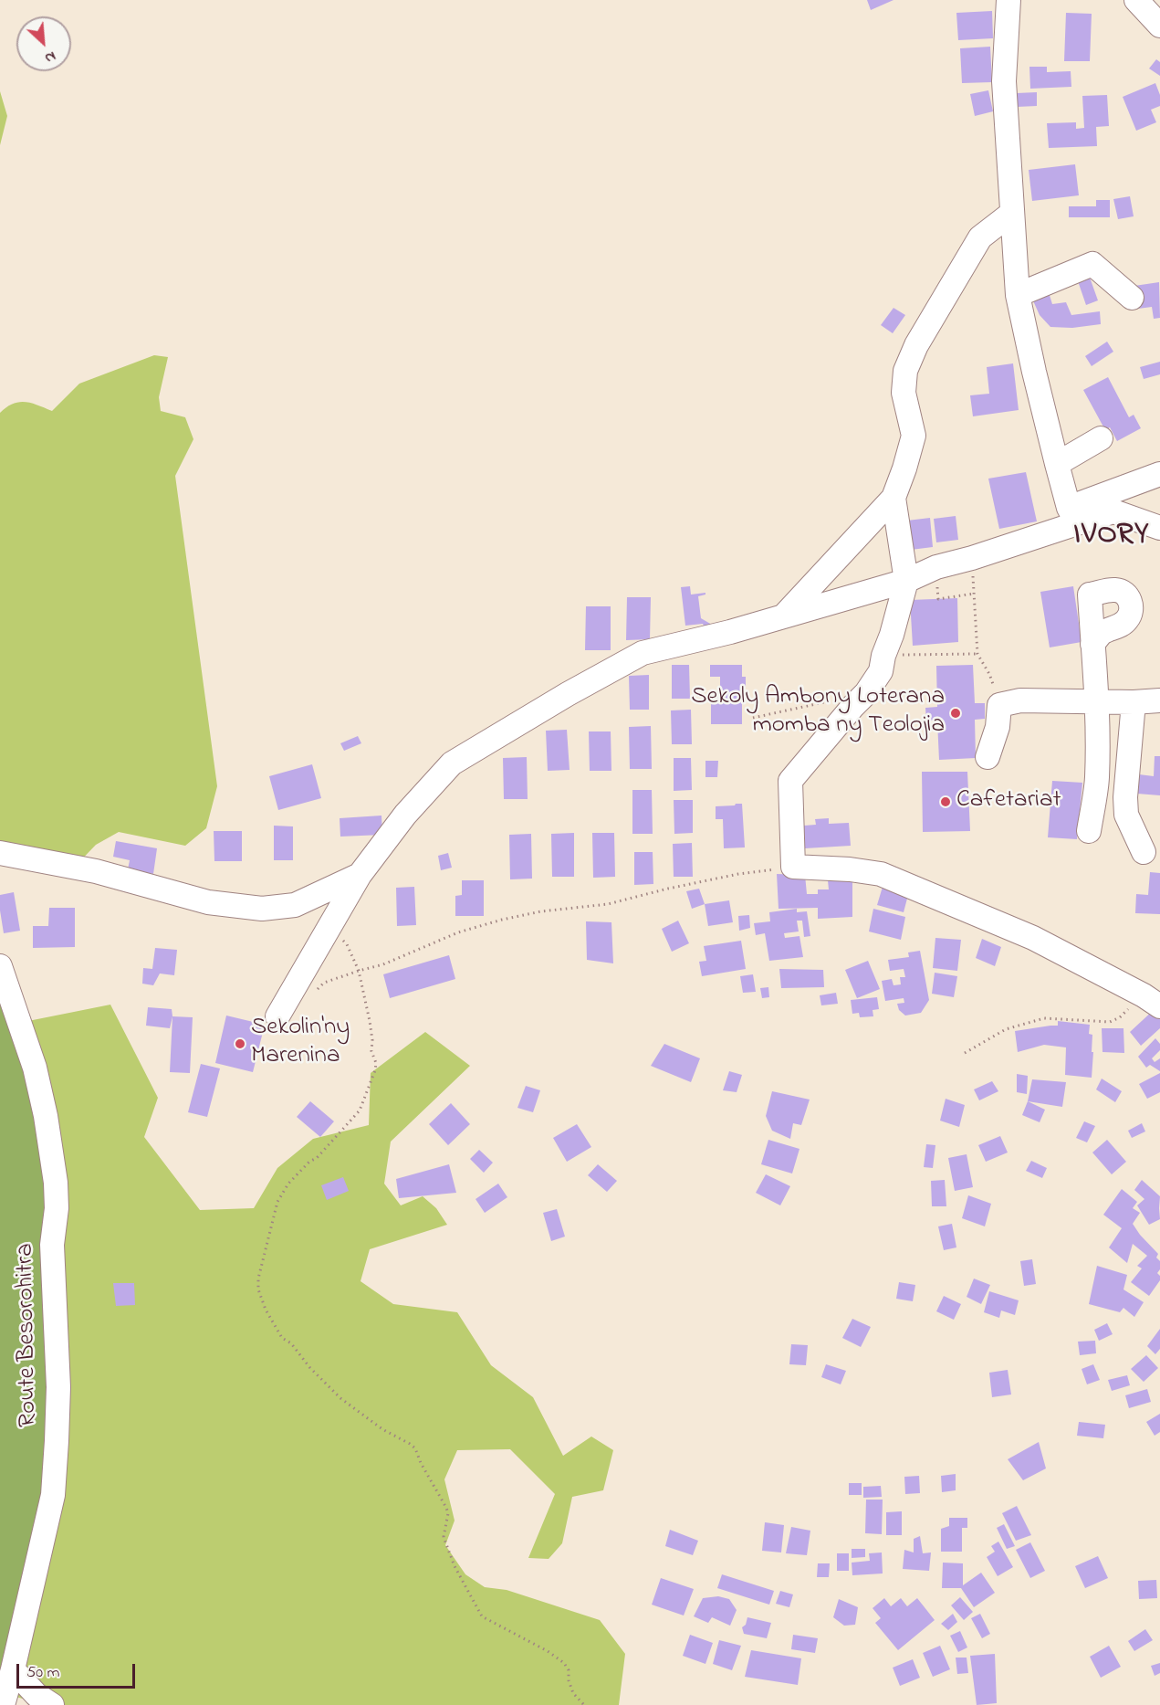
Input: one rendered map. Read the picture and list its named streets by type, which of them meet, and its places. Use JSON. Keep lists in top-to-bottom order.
{
  "streets": {
    "street": ["Route Besorohitra"]
  },
  "districts": ["IVORY"],
  "places": ["Sekoly Ambony Loterana momba ny Teolojia", "Cafetariat", "Sekolin'ny Marenina"],
  "scale_bar": "50 m",
  "north": "bottom right"
}
